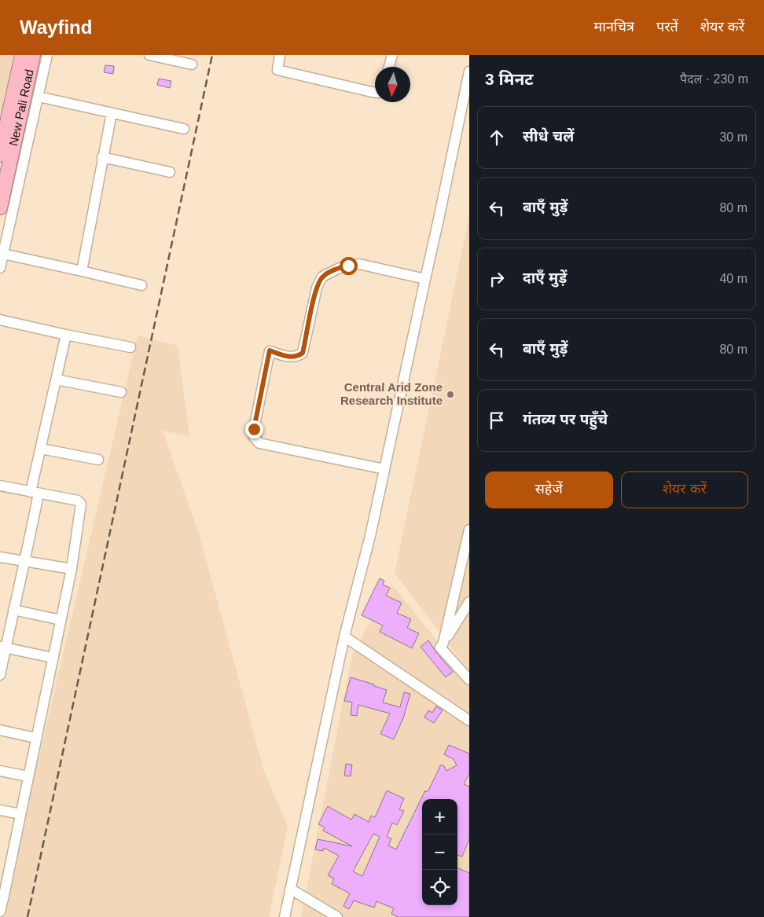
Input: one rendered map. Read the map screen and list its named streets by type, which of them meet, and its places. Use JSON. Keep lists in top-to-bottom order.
{
  "streets": {
    "highway": ["New Pali Road"]
  },
  "places": ["Central Arid Zone Research Institute"],
  "north": "bottom",
  "page": {
    "header": "Wayfind",
    "nav": ["मानचित्र", "परतें", "शेयर करें"],
    "heading": ["3 मिनट", "पैदल · 230 m"],
    "list": [
      ["सीधे चलें", "30 m"],
      ["बाएँ मुड़ें", "80 m"],
      ["दाएँ मुड़ें", "40 m"],
      ["बाएँ मुड़ें", "80 m"],
      "गंतव्य पर पहुँचे"
    ],
    "buttons": ["सहेजें", "शेयर करें"],
    "map_buttons": ["+", "−"]
  }
}
